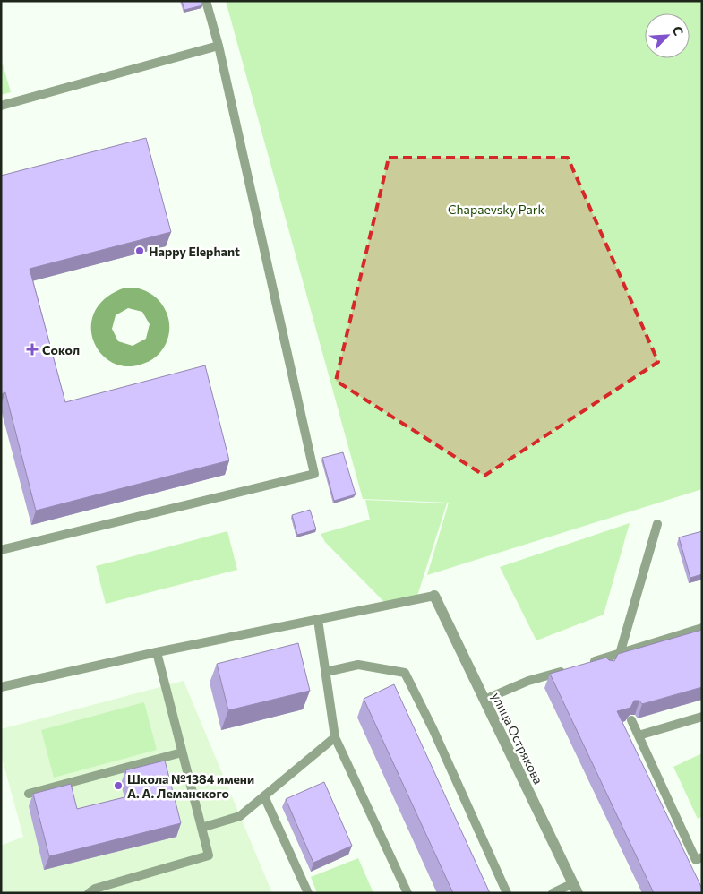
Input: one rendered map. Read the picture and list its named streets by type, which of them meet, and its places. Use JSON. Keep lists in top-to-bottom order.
{
  "streets": {
    "street": ["улица Острякова"]
  },
  "parks": ["Chapaevsky Park"],
  "places": {
    "other": ["Happy Elephant", "Школа №1384 имени А. А. Леманского"],
    "health": ["Сокол"]
  },
  "north": "top right"
}
